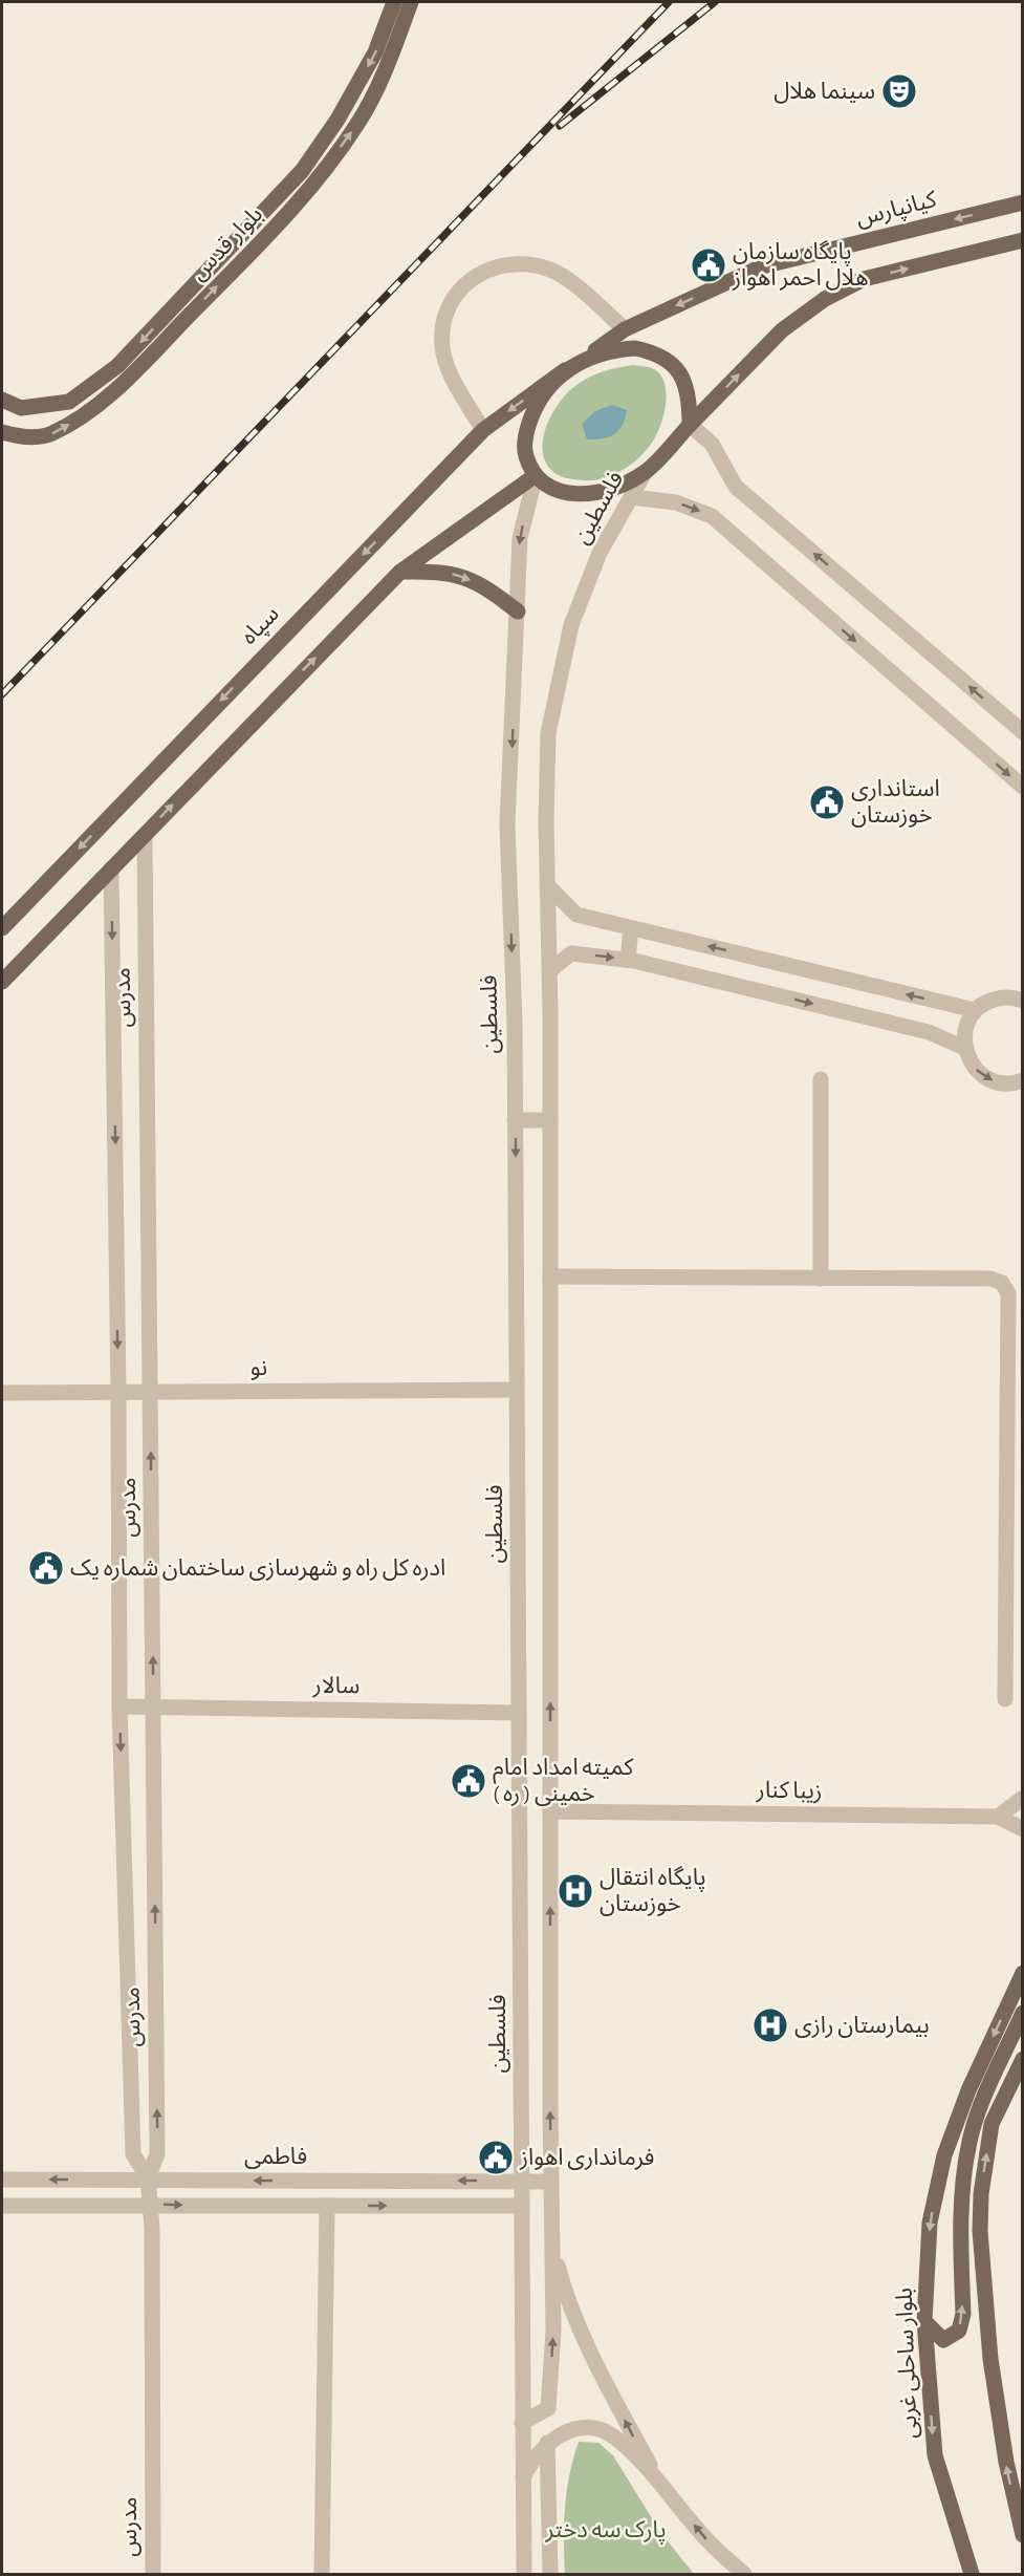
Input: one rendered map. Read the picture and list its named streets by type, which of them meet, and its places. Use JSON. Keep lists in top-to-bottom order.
{
  "streets": {
    "main road": [
      "کیانپارس",
      "بلوار قدس",
      "سپاه",
      "بلوار ساحلی غربی"
    ],
    "street": [
      "فلسطین",
      "مدرس",
      "نو",
      "سالار",
      "زیبا کنار",
      "فاطمی"
    ]
  },
  "crossings": [
    ["کیانپارس", "فلسطین"],
    ["کیانپارس", "سپاه"],
    ["فلسطین", "سپاه"],
    ["فلسطین", "نو"],
    ["فلسطین", "سالار"],
    ["فلسطین", "زیبا کنار"],
    ["فلسطین", "فاطمی"],
    ["مدرس", "نو"],
    ["مدرس", "سالار"],
    ["مدرس", "فاطمی"]
  ],
  "parks": ["پارک سه دختر"],
  "places": {
    "theatre": ["سینما هلال"],
    "public building": [
      "پایگاه سازمان هلال احمر اهواز",
      "استانداری خوزستان",
      "ادره کل راه و شهرسازی ساختمان شماره یک",
      "کمیته امداد امام خمینی ( ره )",
      "فرمانداری اهواز"
    ],
    "hospital": ["پایگاه انتقال خوزستان", "بیمارستان رازی"]
  }
}
